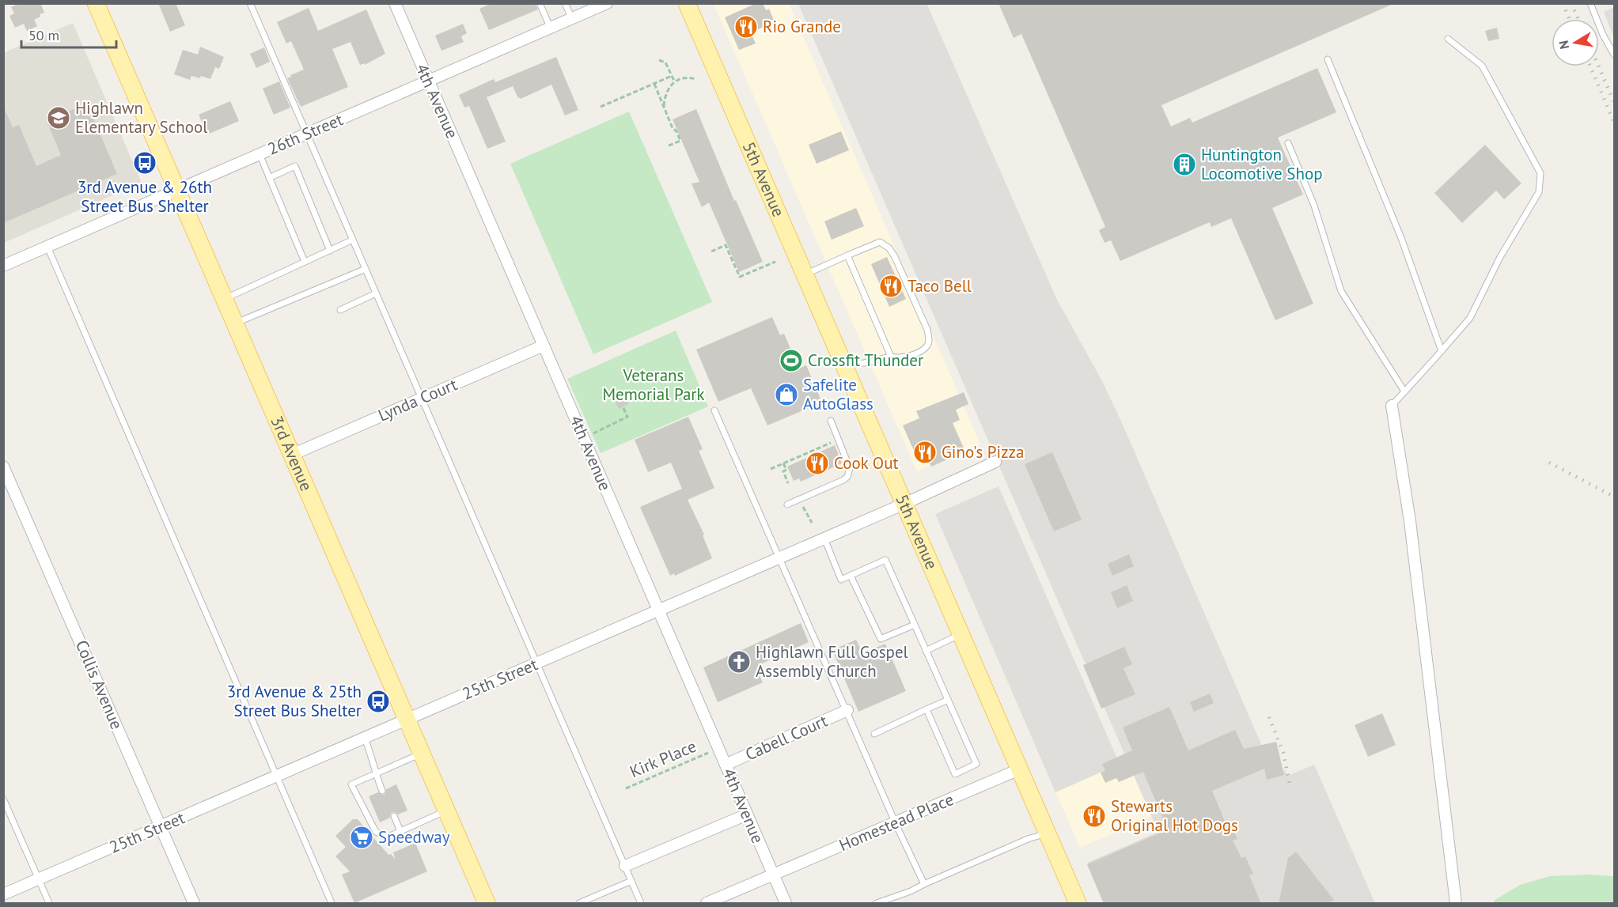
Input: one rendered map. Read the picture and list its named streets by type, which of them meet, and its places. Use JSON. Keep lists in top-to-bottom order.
{
  "streets": {
    "main road": ["5th Avenue", "3rd Avenue"],
    "street": [
      "4th Avenue",
      "26th Street",
      "Lynda Court",
      "25th Street",
      "Collis Avenue",
      "Cabell Court",
      "Homestead Place"
    ],
    "path": ["Kirk Place"]
  },
  "crossings": [
    ["4th Avenue", "26th Street"],
    ["4th Avenue", "Lynda Court"],
    ["4th Avenue", "25th Street"],
    ["4th Avenue", "Cabell Court"],
    ["4th Avenue", "Homestead Place"],
    ["26th Street", "3rd Avenue"],
    ["5th Avenue", "25th Street"],
    ["5th Avenue", "Homestead Place"],
    ["Lynda Court", "3rd Avenue"],
    ["3rd Avenue", "25th Street"],
    ["25th Street", "Collis Avenue"]
  ],
  "parks": ["Veterans Memorial Park"],
  "places": {
    "restaurant": [
      "Rio Grande",
      "Taco Bell",
      "Gino's Pizza",
      "Cook Out",
      "Stewarts Original Hot Dogs"
    ],
    "school or university": ["Highlawn Elementary School"],
    "bus stop": ["3rd Avenue & 26th Street Bus Shelter", "3rd Avenue & 25th Street Bus Shelter"],
    "building": ["Huntington Locomotive Shop"],
    "sports": ["Crossfit Thunder"],
    "shop": ["Safelite AutoGlass"],
    "church": ["Highlawn Full Gospel Assembly Church"],
    "supermarket": ["Speedway"]
  },
  "scale_bar": "50 m",
  "north": "left"
}
